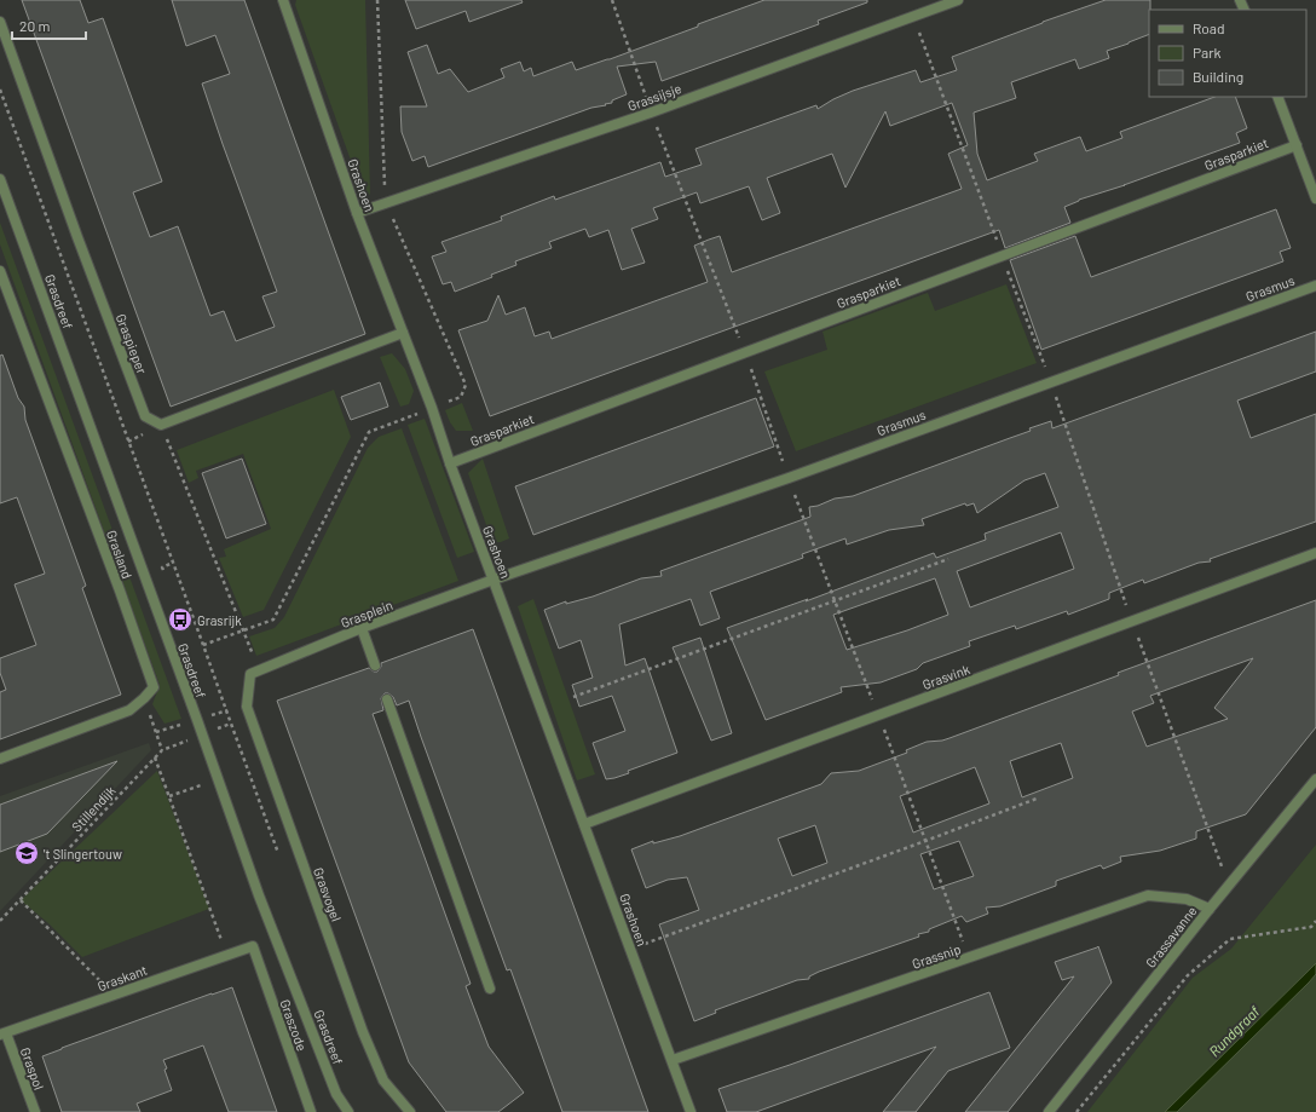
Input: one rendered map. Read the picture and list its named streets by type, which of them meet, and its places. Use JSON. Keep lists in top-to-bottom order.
{
  "streets": {
    "street": [
      "Grassijsje",
      "Grasparkiet",
      "Grashoen",
      "Grasmus",
      "Grasdreef",
      "Graspieper",
      "Grasland",
      "Grasplein",
      "Grasvink",
      "Grasvogel",
      "Grassavanne",
      "Grassnip",
      "Graskant",
      "Graszode",
      "Graspol"
    ],
    "path": ["Stillendijk"]
  },
  "crossings": [
    ["Grassijsje", "Grashoen"],
    ["Grasparkiet", "Grashoen"],
    ["Grashoen", "Grasmus"],
    ["Grashoen", "Grasplein"],
    ["Grashoen", "Grasvink"],
    ["Grashoen", "Grassnip"],
    ["Grasmus", "Grasplein"],
    ["Grasplein", "Grasvogel"],
    ["Grassavanne", "Grassnip"],
    ["Graskant", "Graszode"],
    ["Graskant", "Graspol"]
  ],
  "water": ["Rundgraaf"],
  "places": {
    "bus stop": ["Grasrijk"],
    "school or university": ["'t Slingertouw"]
  },
  "legend": ["Road", "Park", "Building"],
  "scale_bar": "20 m"
}
